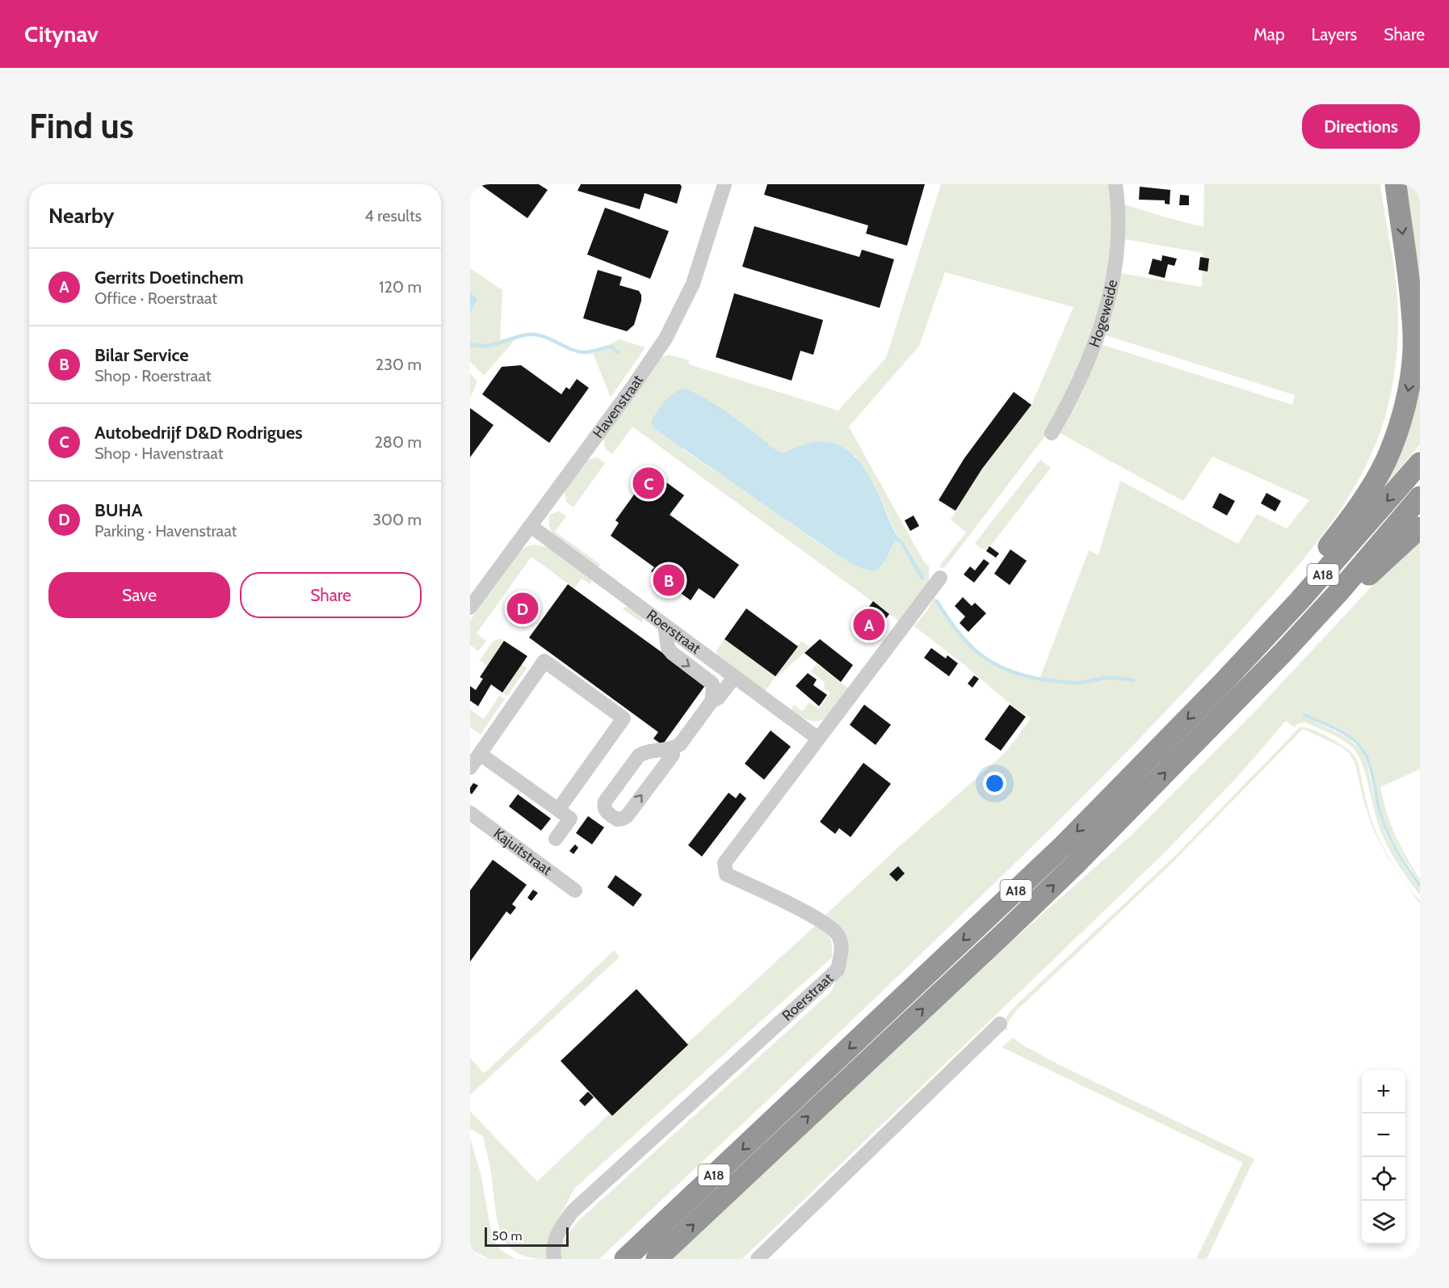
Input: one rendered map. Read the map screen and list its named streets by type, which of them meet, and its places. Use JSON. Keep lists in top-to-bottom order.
{
  "streets": {
    "highway": ["A18"],
    "street": [
      "Hogeweide",
      "Havenstraat",
      "Roerstraat",
      "Kajuitstraat"
    ]
  },
  "crossings": [
    ["Havenstraat", "Roerstraat"]
  ],
  "scale_bar": "50 m",
  "page": {
    "header": "Citynav",
    "nav": ["Map", "Layers", "Share"],
    "buttons": [
      "Directions",
      ["Save", "Share"]
    ],
    "title": "Find us",
    "heading": ["Nearby", "4 results"],
    "list": [
      {
        "mark": "A",
        "name": "Gerrits Doetinchem",
        "note": "Office · Roerstraat",
        "value": "120 m"
      },
      {
        "mark": "B",
        "name": "Bilar Service",
        "note": "Shop · Roerstraat",
        "value": "230 m"
      },
      {
        "mark": "C",
        "name": "Autobedrijf D&D Rodrigues",
        "note": "Shop · Havenstraat",
        "value": "280 m"
      },
      {
        "mark": "D",
        "name": "BUHA",
        "note": "Parking · Havenstraat",
        "value": "300 m"
      }
    ],
    "pins": [
      "C",
      "B",
      "D",
      "A"
    ],
    "map_buttons": ["+", "−"],
    "scale": "50 m"
  }
}
